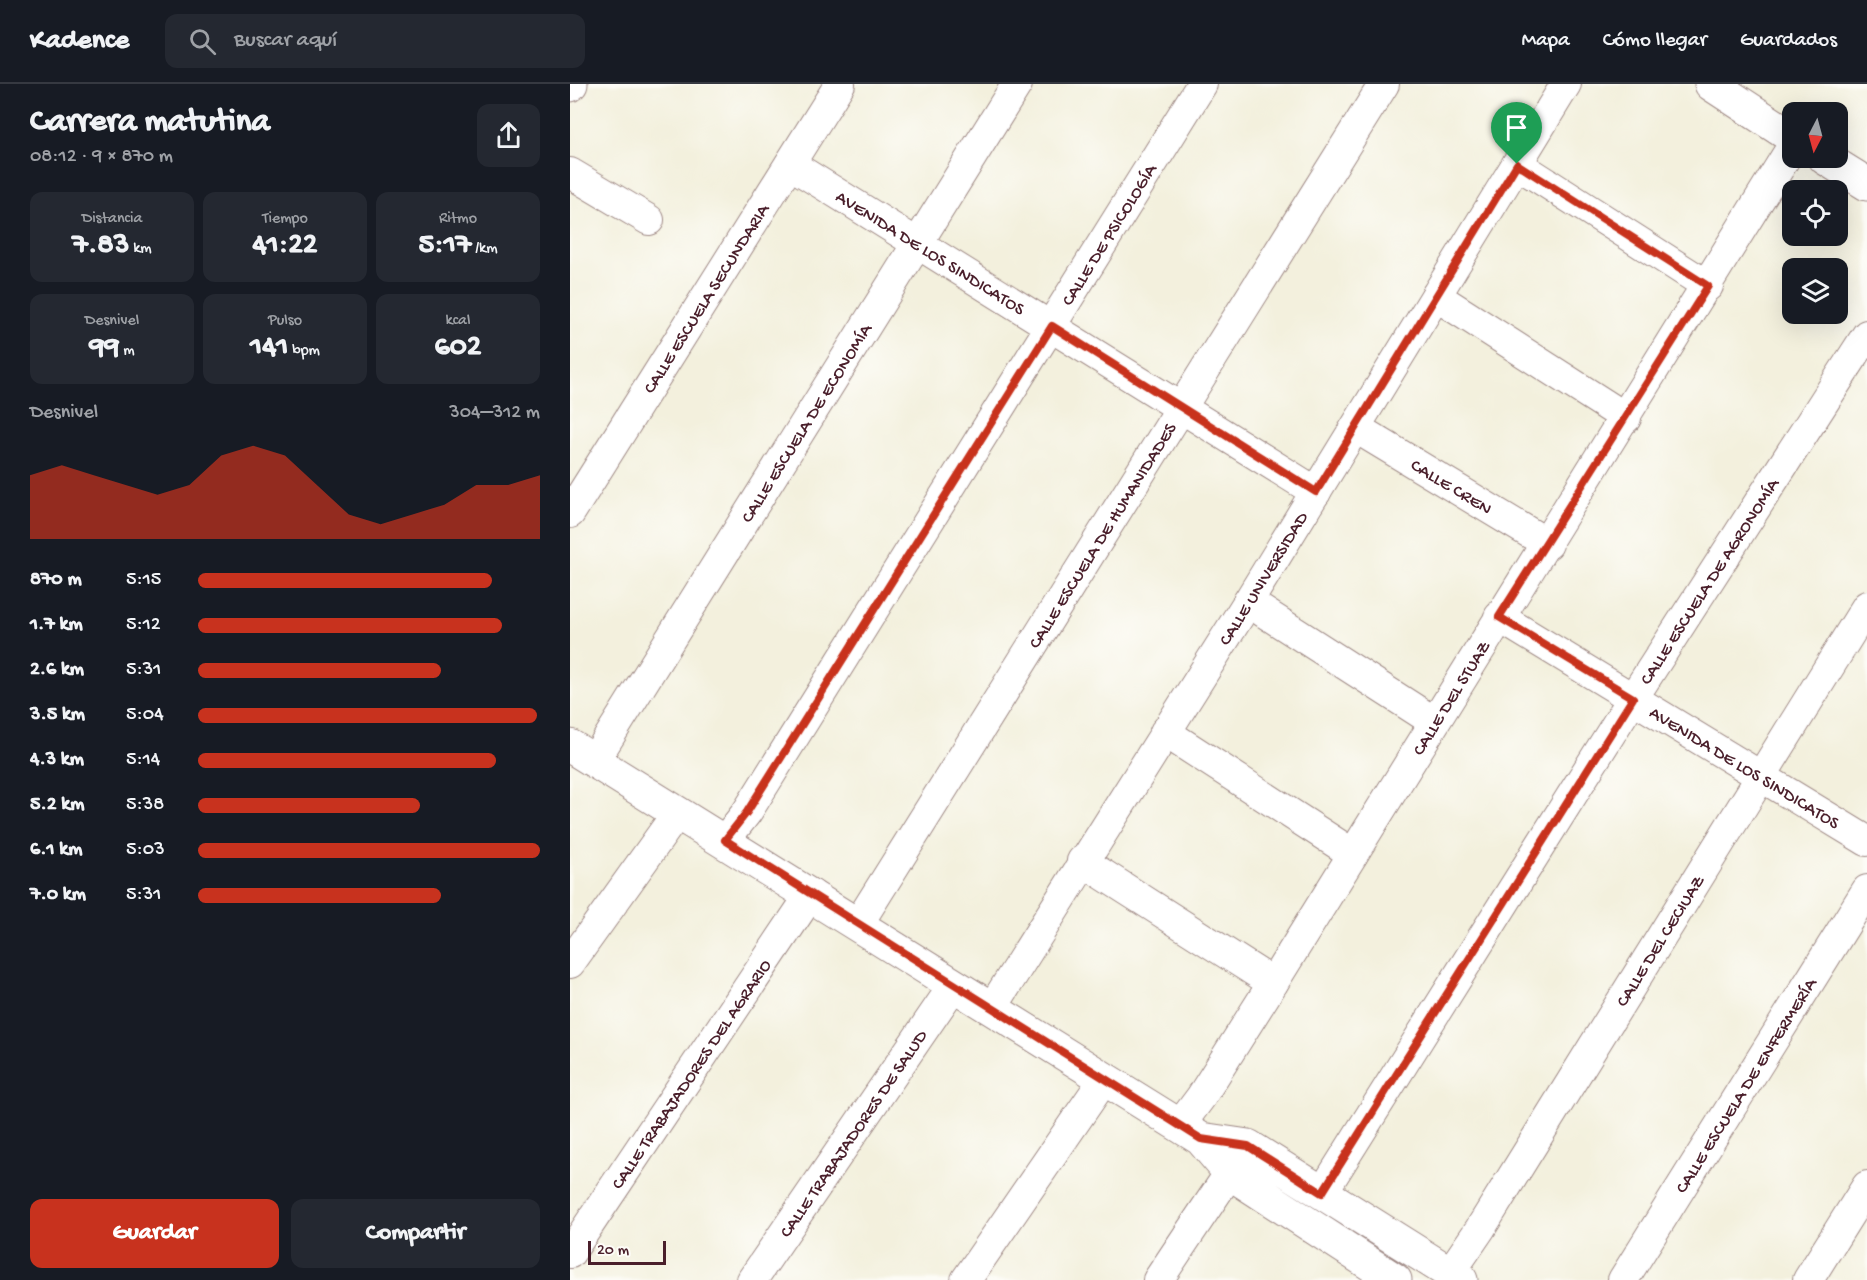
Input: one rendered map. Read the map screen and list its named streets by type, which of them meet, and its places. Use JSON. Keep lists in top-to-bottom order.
{
  "streets": {
    "street": [
      "CALLE DE PSICOLOGÍA",
      "AVENIDA DE LOS SINDICATOS",
      "CALLE ESCUELA SECUNDARIA",
      "CALLE ESCUELA DE ECONOMÍA",
      "CALLE CREN",
      "CALLE ESCUELA DE HUMANIDADES",
      "CALLE UNIVERSIDAD",
      "CALLE ESCUELA DE AGRONOMÍA",
      "CALLE DEL STUAZ",
      "CALLE DEL CECIUAZ",
      "CALLE TRABAJADORES DEL AGRARIO",
      "CALLE ESCUELA DE ENFERMERÍA",
      "CALLE TRABAJADORES DE SALUD"
    ]
  },
  "crossings": [
    ["CALLE DE PSICOLOGÍA", "AVENIDA DE LOS SINDICATOS"],
    ["AVENIDA DE LOS SINDICATOS", "CALLE ESCUELA SECUNDARIA"],
    ["AVENIDA DE LOS SINDICATOS", "CALLE ESCUELA DE ECONOMÍA"],
    ["AVENIDA DE LOS SINDICATOS", "CALLE ESCUELA DE HUMANIDADES"],
    ["AVENIDA DE LOS SINDICATOS", "CALLE UNIVERSIDAD"],
    ["AVENIDA DE LOS SINDICATOS", "CALLE ESCUELA DE AGRONOMÍA"],
    ["AVENIDA DE LOS SINDICATOS", "CALLE DEL STUAZ"],
    ["AVENIDA DE LOS SINDICATOS", "CALLE DEL CECIUAZ"],
    ["CALLE CREN", "CALLE UNIVERSIDAD"],
    ["CALLE CREN", "CALLE DEL STUAZ"]
  ],
  "scale_bar": "20 m",
  "north": "bottom",
  "page": {
    "header": "Kadence",
    "search": "Buscar aquí",
    "nav": ["Mapa", "Cómo llegar", "Guardados"],
    "heading": ["Carrera matutina", "08:12 · 9 × 870 m"],
    "stats": [
      ["Distancia", "7.83 km"],
      ["Tiempo", "41:22"],
      ["Ritmo", "5:17 /km"],
      ["Desnivel", "99 m"],
      ["Pulso", "141 bpm"],
      ["kcal", "602"]
    ],
    "chart": ["Desnivel", "304–312 m"],
    "list": [
      {
        "name": "870 m",
        "note": "5:15"
      },
      {
        "name": "1.7 km",
        "note": "5:12"
      },
      {
        "name": "2.6 km",
        "note": "5:31"
      },
      {
        "name": "3.5 km",
        "note": "5:04"
      },
      {
        "name": "4.3 km",
        "note": "5:14"
      },
      {
        "name": "5.2 km",
        "note": "5:38"
      },
      {
        "name": "6.1 km",
        "note": "5:03"
      },
      {
        "name": "7.0 km",
        "note": "5:31"
      }
    ],
    "buttons": ["Guardar", "Compartir"],
    "scale": "20 m"
  }
}
